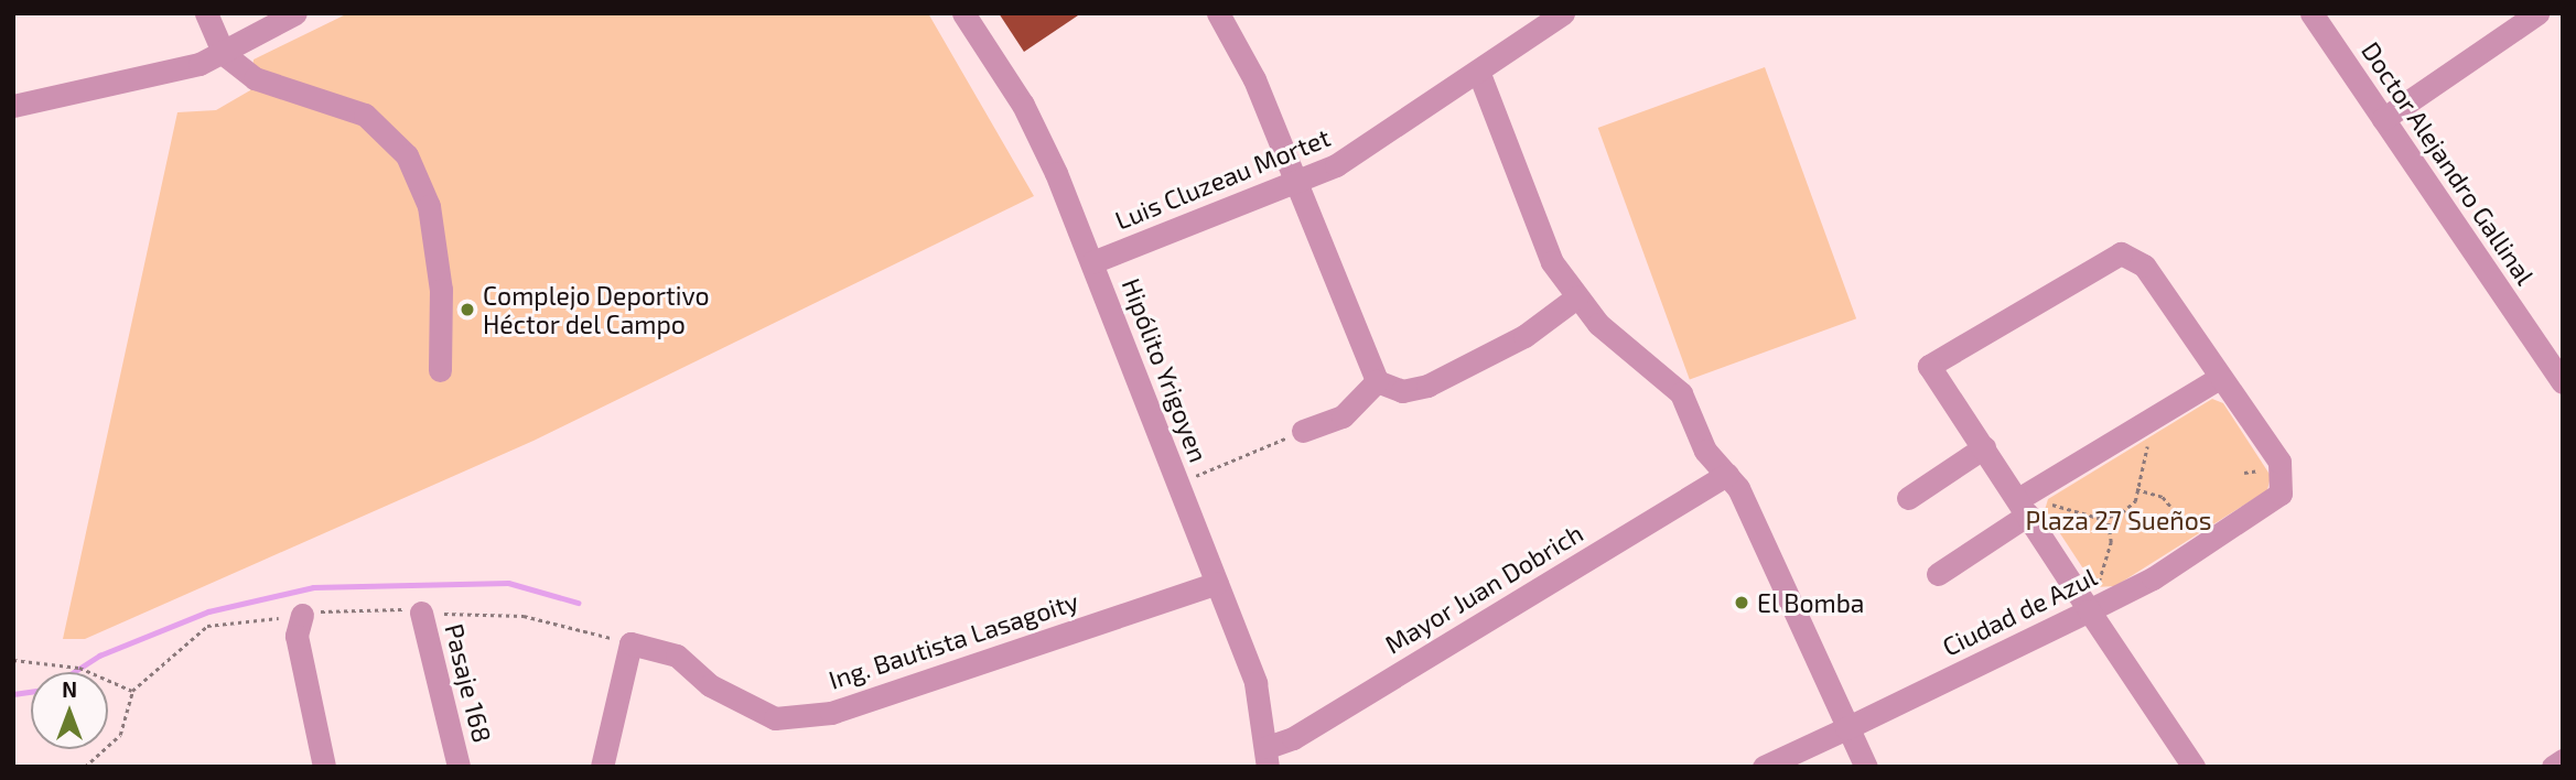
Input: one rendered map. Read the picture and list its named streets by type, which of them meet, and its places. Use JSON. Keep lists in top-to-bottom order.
{
  "streets": {
    "street": [
      "Doctor Alejandro Gallinal",
      "Luis Cluzeau Mortet",
      "Hipólito Yrigoyen",
      "Mayor Juan Dobrich",
      "Ciudad de Azul",
      "Ing. Bautista Lasagoity",
      "Pasaje 168"
    ]
  },
  "crossings": [
    ["Luis Cluzeau Mortet", "Hipólito Yrigoyen"],
    ["Hipólito Yrigoyen", "Mayor Juan Dobrich"],
    ["Hipólito Yrigoyen", "Ing. Bautista Lasagoity"]
  ],
  "parks": ["Plaza 27 Sueños"],
  "places": ["Complejo Deportivo Héctor del Campo", "El Bomba"],
  "north": "top"
}
